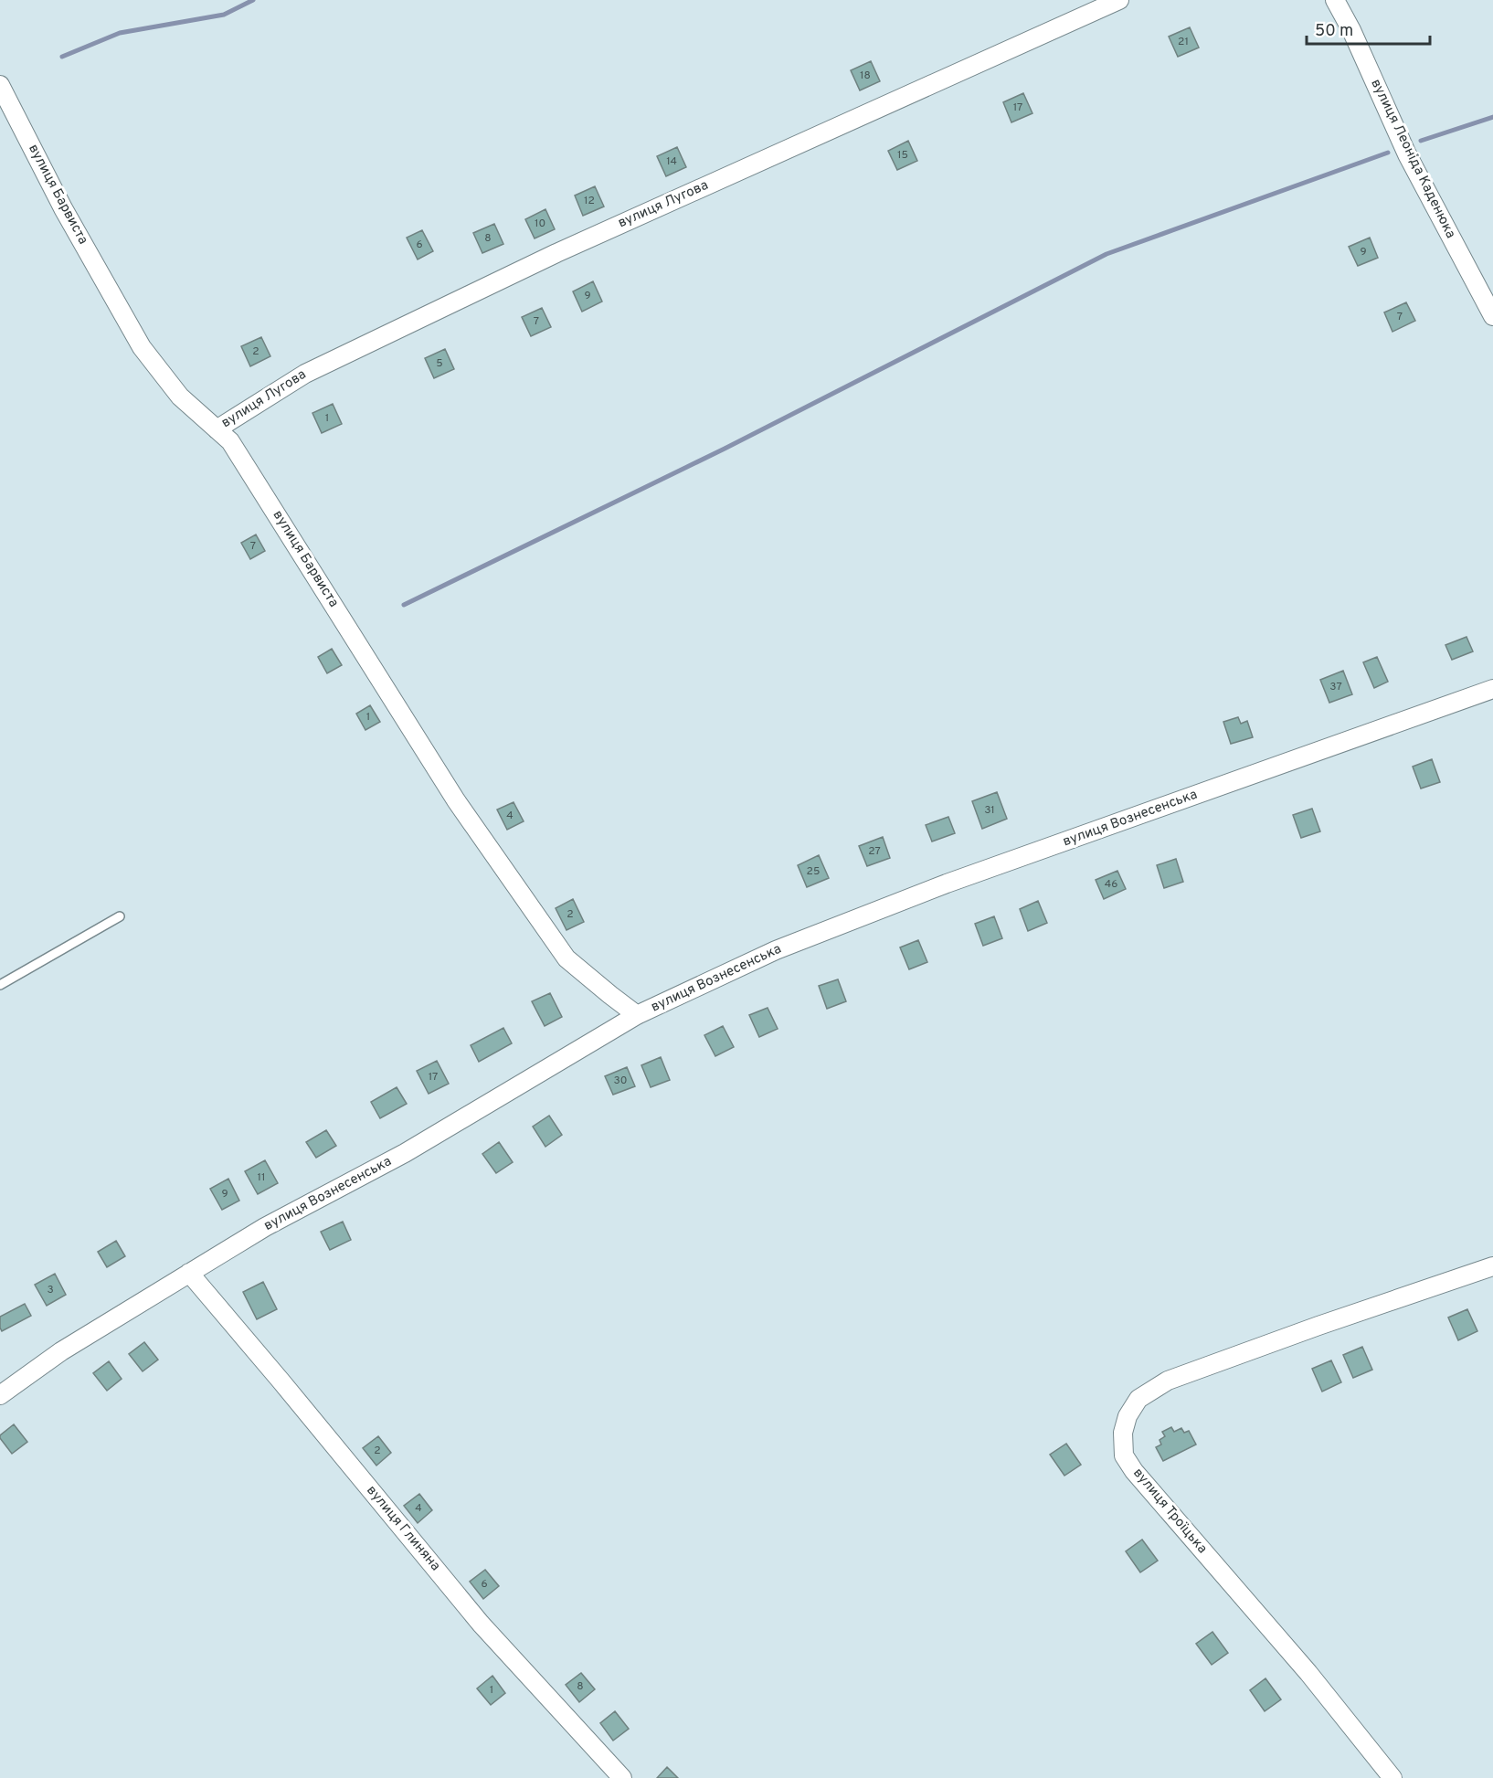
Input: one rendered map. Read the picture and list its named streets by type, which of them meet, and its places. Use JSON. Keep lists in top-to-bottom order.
{
  "streets": {
    "street": [
      "вулиця Леоніда Каденюка",
      "вулиця Барвиста",
      "вулиця Лугова",
      "вулиця Вознесенська",
      "вулиця Троїцька",
      "вулиця Глиняна"
    ]
  },
  "crossings": [
    ["вулиця Барвиста", "вулиця Лугова"],
    ["вулиця Барвиста", "вулиця Вознесенська"],
    ["вулиця Вознесенська", "вулиця Глиняна"]
  ],
  "house_numbers": [
    "21",
    "18",
    "17",
    "15",
    "14",
    "12",
    "10",
    "8",
    "6",
    "9",
    "9",
    "7",
    "7",
    "2",
    "5",
    "1",
    "7",
    "37",
    "1",
    "31",
    "4",
    "27",
    "25",
    "46",
    "2",
    "17",
    "30",
    "11",
    "9",
    "3",
    "2",
    "4",
    "6",
    "8",
    "1"
  ],
  "scale_bar": "50 m"
}
